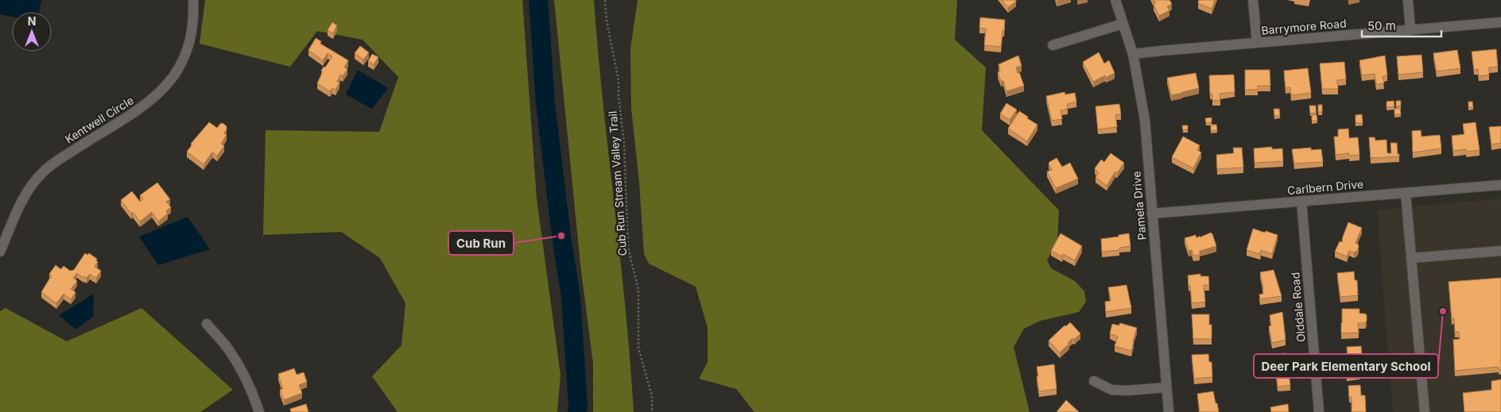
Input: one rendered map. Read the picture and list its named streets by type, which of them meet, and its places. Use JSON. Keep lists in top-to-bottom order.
{
  "streets": {
    "street": [
      "Barrymore Road",
      "Kentwell Circle",
      "Carlbern Drive",
      "Pamela Drive",
      "Olddale Road"
    ],
    "path": ["Cub Run Stream Valley Trail"]
  },
  "crossings": [
    ["Barrymore Road", "Pamela Drive"],
    ["Carlbern Drive", "Pamela Drive"],
    ["Carlbern Drive", "Olddale Road"]
  ],
  "places": ["Cub Run", "Deer Park Elementary School"],
  "scale_bar": "50 m",
  "north": "top"
}
